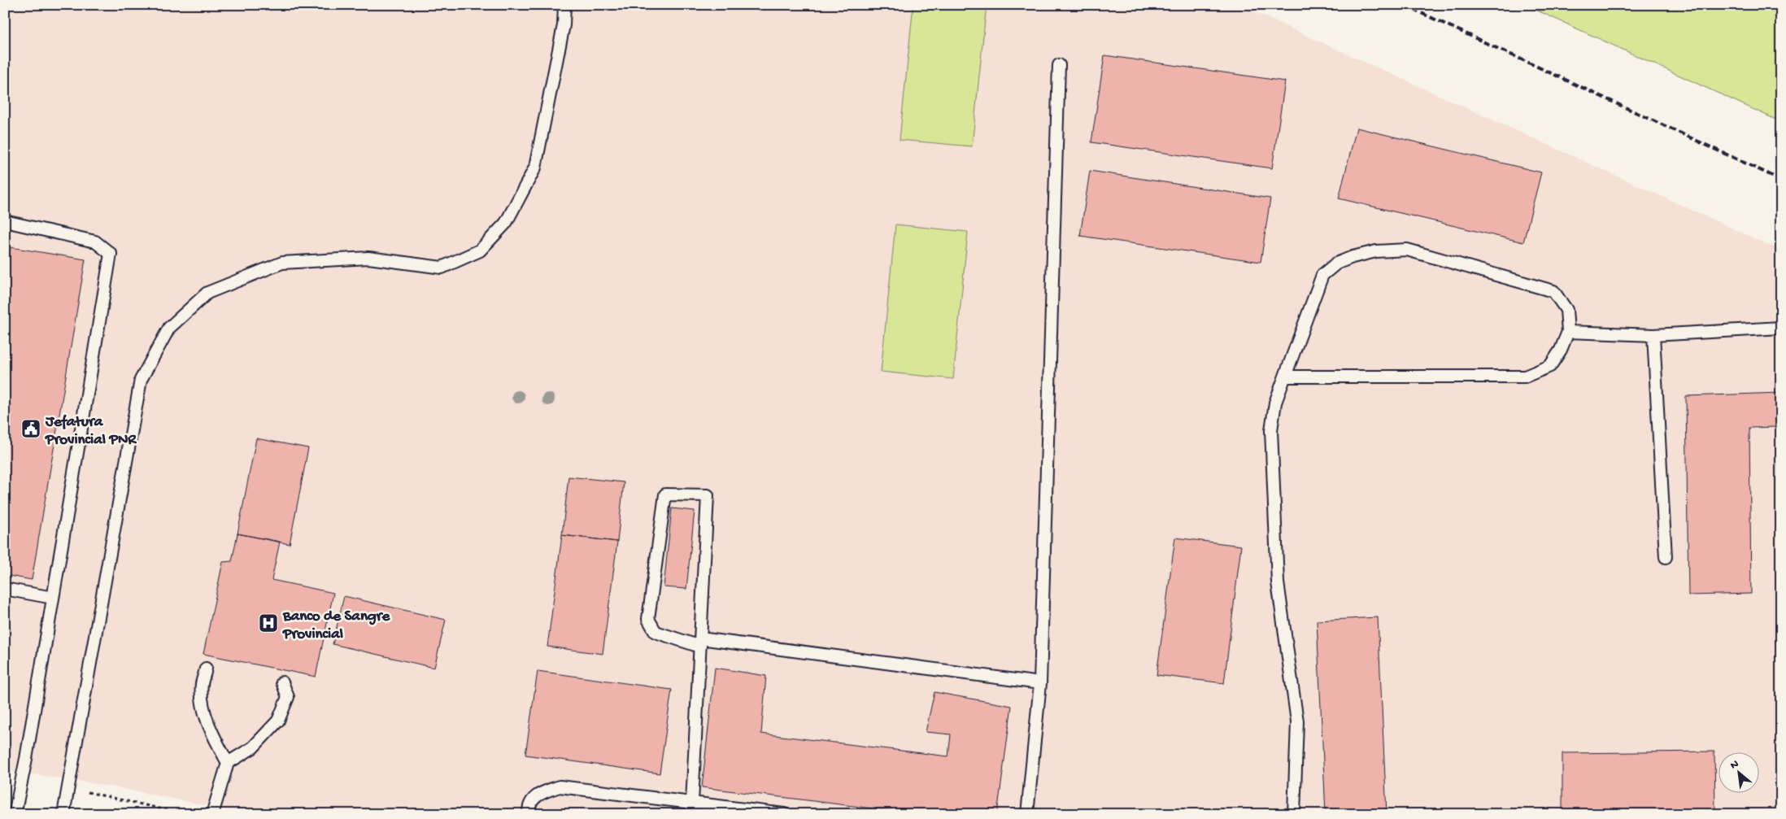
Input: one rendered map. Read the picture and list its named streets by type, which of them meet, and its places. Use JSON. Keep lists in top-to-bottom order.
{
  "places": {
    "public building": ["Jefatura Provincial PNR"],
    "hospital": ["Banco de Sangre Provincial"]
  },
  "north": "top left"
}
